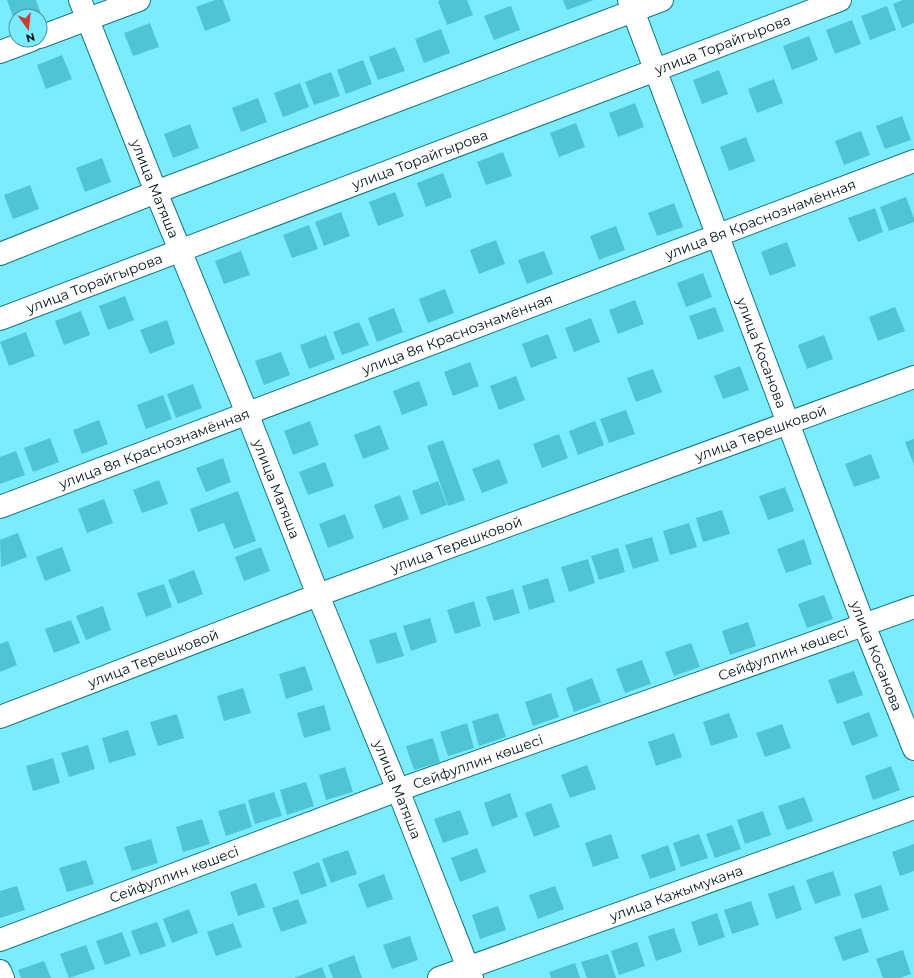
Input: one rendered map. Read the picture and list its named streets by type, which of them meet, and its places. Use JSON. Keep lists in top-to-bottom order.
{
  "streets": {
    "street": [
      "улица Торайгырова",
      "улица Матяша",
      "улица 8я Краснознамённая",
      "улица Косанова",
      "улица Терешковой",
      "Сейфуллин көшесі",
      "улица Кажымукана"
    ]
  },
  "crossings": [
    ["улица Торайгырова", "улица Матяша"],
    ["улица Торайгырова", "улица Косанова"],
    ["улица Матяша", "улица 8я Краснознамённая"],
    ["улица Матяша", "улица Терешковой"],
    ["улица Матяша", "Сейфуллин көшесі"],
    ["улица Матяша", "улица Кажымукана"],
    ["улица 8я Краснознамённая", "улица Косанова"],
    ["улица Косанова", "улица Терешковой"],
    ["улица Косанова", "Сейфуллин көшесі"]
  ],
  "north": "bottom"
}
